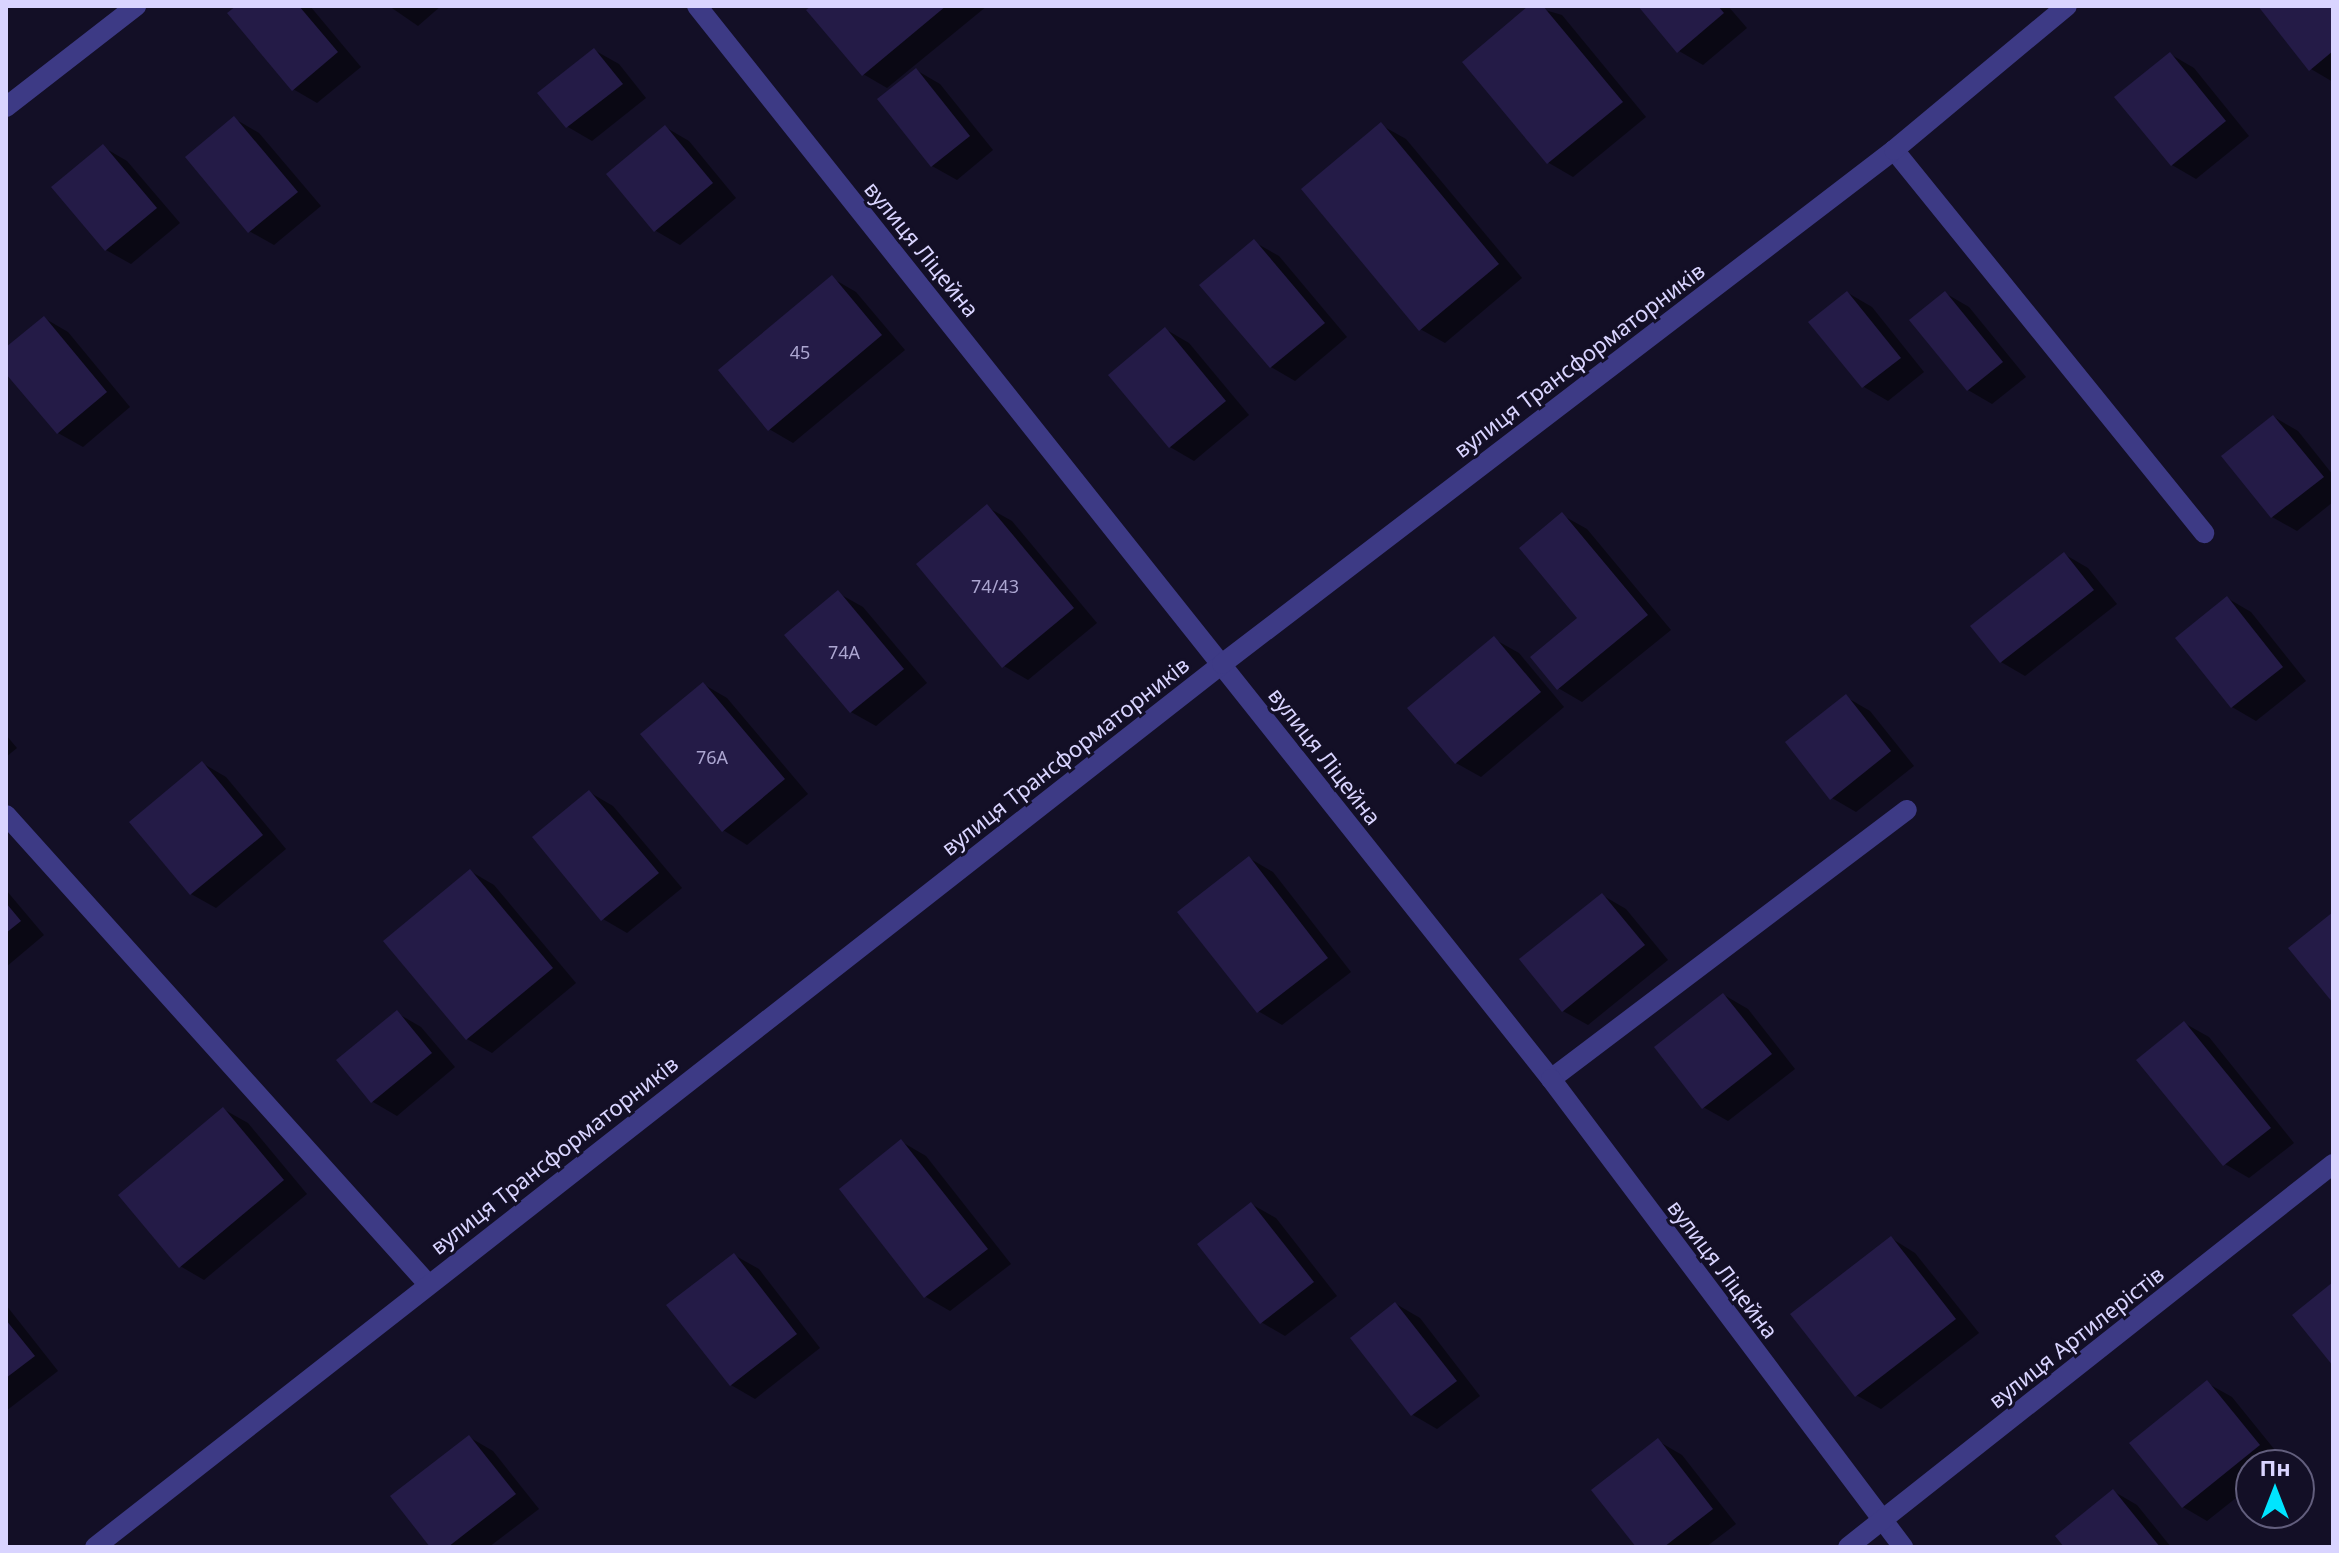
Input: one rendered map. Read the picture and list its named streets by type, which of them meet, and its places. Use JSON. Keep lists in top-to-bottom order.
{
  "streets": {
    "street": ["вулиця Ліцейна", "вулиця Трансформаторників", "вулиця Артилерістів"]
  },
  "crossings": [
    ["вулиця Ліцейна", "вулиця Трансформаторників"],
    ["вулиця Ліцейна", "вулиця Артилерістів"]
  ],
  "house_numbers": [
    "45",
    "74/43",
    "74А",
    "76А"
  ],
  "north": "top"
}
